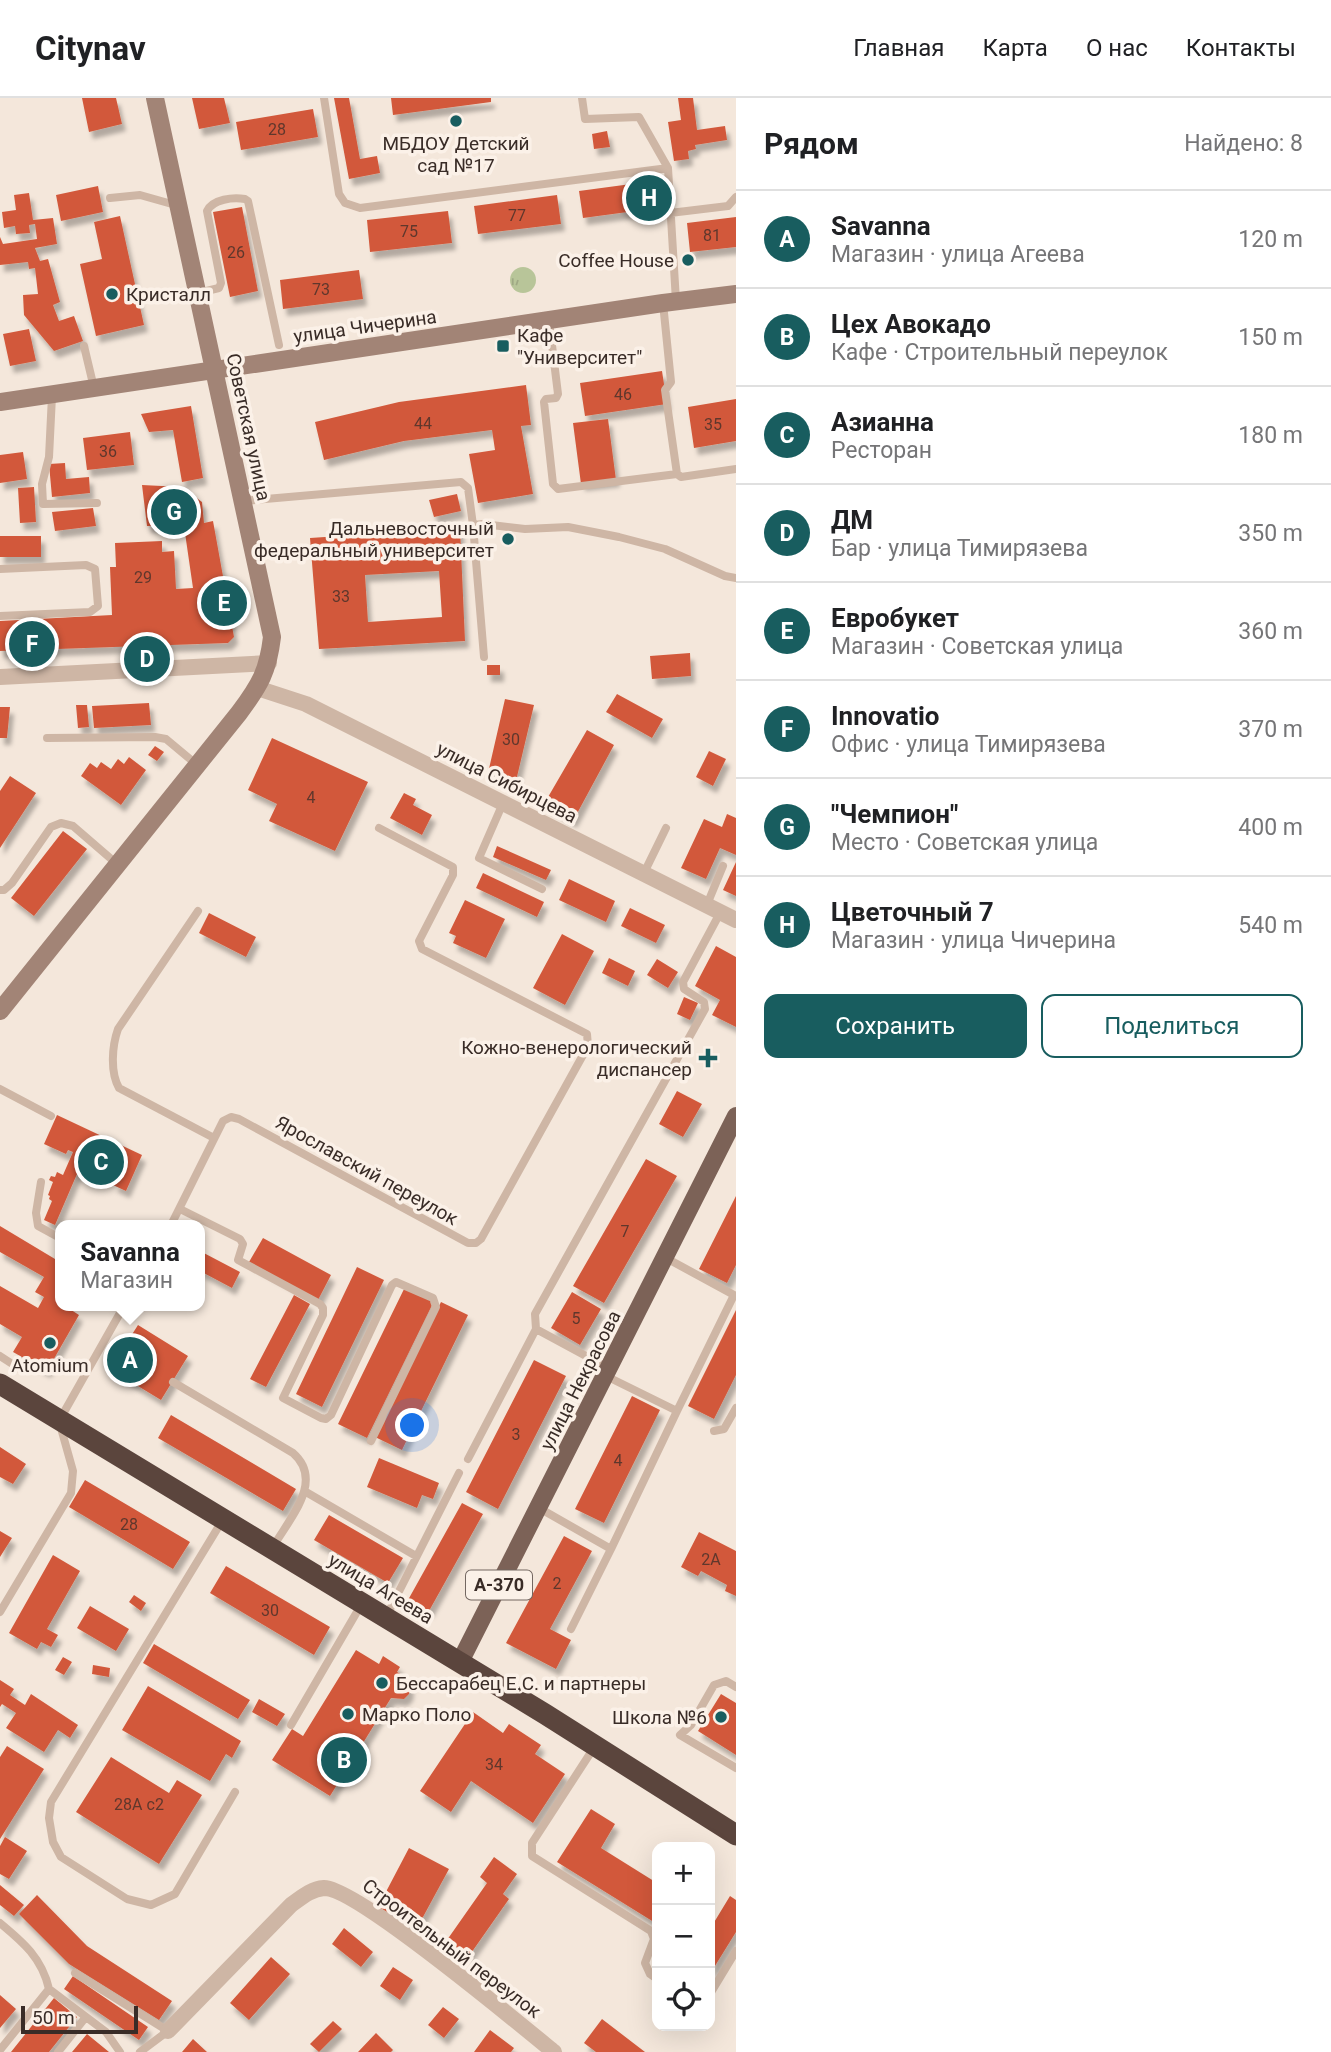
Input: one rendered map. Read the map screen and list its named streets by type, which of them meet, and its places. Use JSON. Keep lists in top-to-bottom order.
{
  "streets": {
    "highway": ["улица Агеева"],
    "main road": [
      "улица Чичерина",
      "Советская улица",
      "улица Некрасова",
      "А-370"
    ],
    "street": ["улица Сибирцева", "Строительный переулок"],
    "lane": ["Ярославский переулок"]
  },
  "crossings": [
    ["улица Чичерина", "Советская улица"],
    ["Советская улица", "улица Сибирцева"],
    ["улица Некрасова", "улица Агеева"]
  ],
  "places": {
    "other": [
      "МБДОУ Детский сад №17",
      "Coffee House",
      "Кристалл",
      "Дальневосточный федеральный университет",
      "Atomium",
      "Бессарабец Е.С. и партнеры",
      "Марко Поло",
      "Школа №6"
    ],
    "transit": ["Кафе \"Университет\""],
    "health": ["Кожно-венерологический диспансер"]
  },
  "house_numbers": [
    "28",
    "77",
    "75",
    "81",
    "26",
    "73",
    "46",
    "44",
    "35",
    "36",
    "29",
    "33",
    "30",
    "4",
    "7",
    "5",
    "3",
    "4",
    "28",
    "2А",
    "2",
    "30",
    "34",
    "28А с2"
  ],
  "scale_bar": "50 m",
  "page": {
    "header": "Citynav",
    "nav": [
      "Главная",
      "Карта",
      "О нас",
      "Контакты"
    ],
    "heading": ["Рядом", "Найдено: 8"],
    "pins": [
      "H",
      "G",
      "E",
      "F",
      "D",
      "C",
      "A",
      "B"
    ],
    "list": [
      {
        "mark": "A",
        "name": "Savanna",
        "note": "Магазин · улица Агеева",
        "value": "120 m"
      },
      {
        "mark": "B",
        "name": "Цех Авокадо",
        "note": "Кафе · Строительный переулок",
        "value": "150 m"
      },
      {
        "mark": "C",
        "name": "Азианна",
        "note": "Ресторан",
        "value": "180 m"
      },
      {
        "mark": "D",
        "name": "ДМ",
        "note": "Бар · улица Тимирязева",
        "value": "350 m"
      },
      {
        "mark": "E",
        "name": "Евробукет",
        "note": "Магазин · Советская улица",
        "value": "360 m"
      },
      {
        "mark": "F",
        "name": "Innovatio",
        "note": "Офис · улица Тимирязева",
        "value": "370 m"
      },
      {
        "mark": "G",
        "name": "\"Чемпион\"",
        "note": "Место · Советская улица",
        "value": "400 m"
      },
      {
        "mark": "H",
        "name": "Цветочный 7",
        "note": "Магазин · улица Чичерина",
        "value": "540 m"
      }
    ],
    "buttons": ["Сохранить", "Поделиться"],
    "popup": ["Savanna", "Магазин"],
    "map_buttons": ["+", "−"],
    "scale": "50 m"
  }
}
